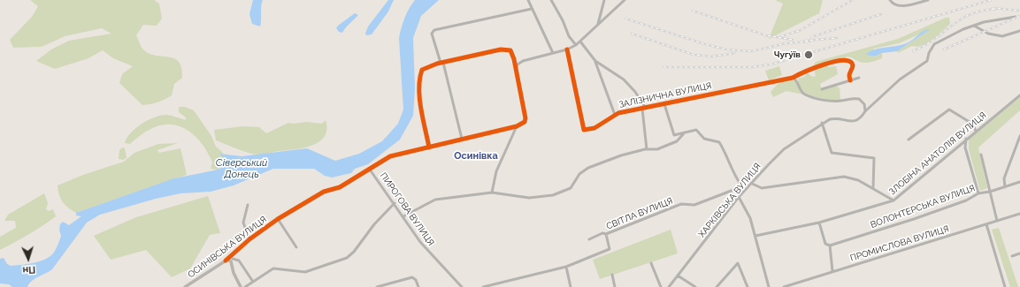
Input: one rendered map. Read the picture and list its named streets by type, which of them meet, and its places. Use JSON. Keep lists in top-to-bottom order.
{
  "streets": {
    "main road": ["ОСИНІВСЬКА ВУЛИЦЯ"],
    "street": [
      "ЗАЛІЗНИЧНА ВУЛИЦЯ",
      "ЗЛОБІНА АНАТОЛІЯ ВУЛИЦЯ",
      "ХАРКІВСЬКА ВУЛИЦЯ",
      "ВОЛОНТЕРСЬКА ВУЛИЦЯ",
      "ПИРОГОВА ВУЛИЦЯ",
      "СВІТЛА ВУЛИЦЯ",
      "ПРОМИСЛОВА ВУЛИЦЯ"
    ]
  },
  "crossings": [
    ["ПИРОГОВА ВУЛИЦЯ", "ОСИНІВСЬКА ВУЛИЦЯ"]
  ],
  "districts": ["Осинівка"],
  "water": ["Сіверський Донець"],
  "places": ["Чугу́їв"],
  "north": "bottom"
}
